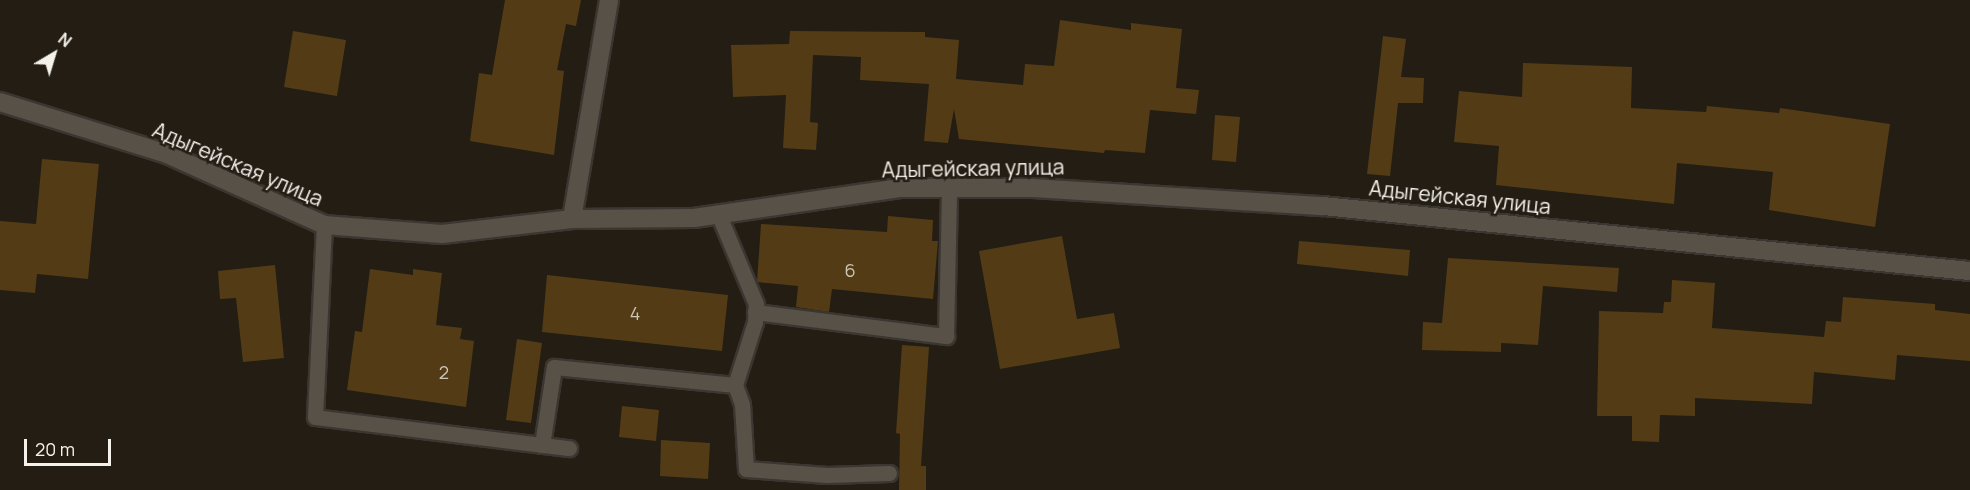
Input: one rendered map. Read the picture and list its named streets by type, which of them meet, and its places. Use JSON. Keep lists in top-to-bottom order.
{
  "streets": {
    "street": ["Адыгейская улица"]
  },
  "house_numbers": ["6", "4", "2"],
  "scale_bar": "20 m",
  "north": "top right"
}
